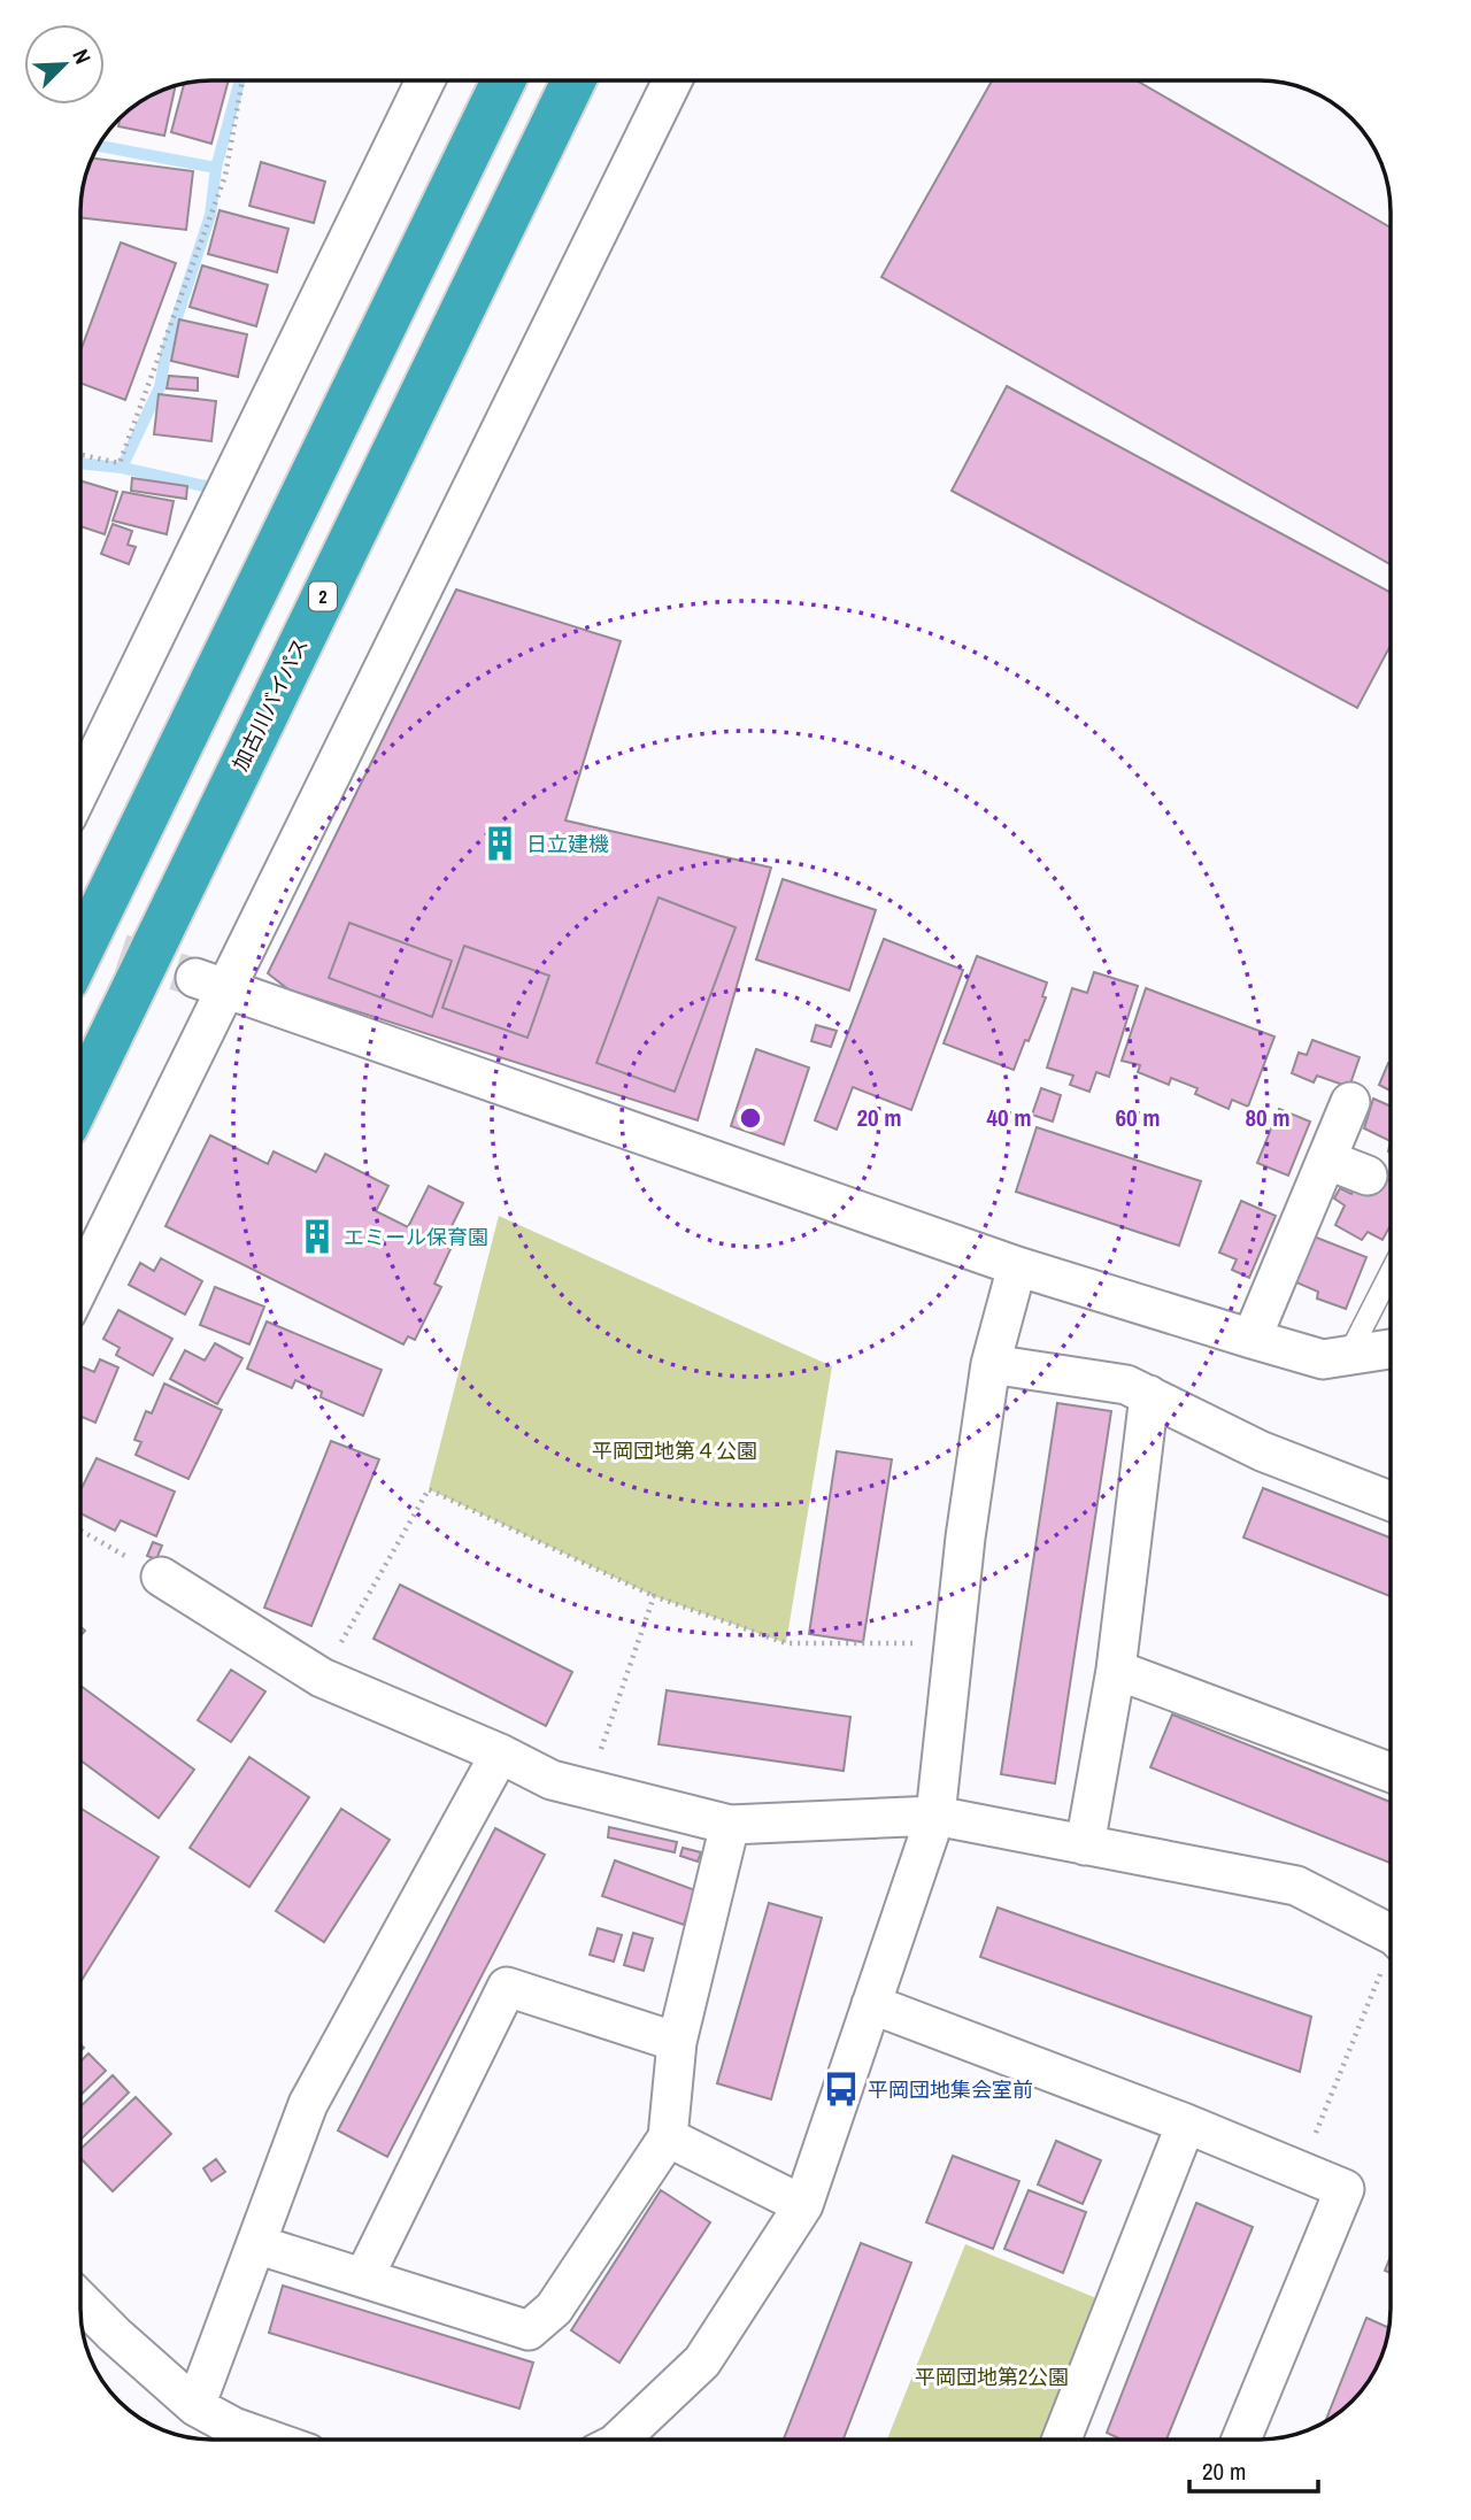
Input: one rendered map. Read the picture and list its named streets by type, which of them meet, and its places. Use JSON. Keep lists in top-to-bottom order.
{
  "streets": {
    "highway": ["2", "加古川バイパス"]
  },
  "parks": ["平岡団地第４公園", "平岡団地第2公園"],
  "places": {
    "building": ["日立建機", "エミール保育園"],
    "bus stop": ["平岡団地集会室前"]
  },
  "scale_bar": "20 m",
  "north": "top right",
  "rings": [
    "20 m",
    "40 m",
    "60 m",
    "80 m"
  ]
}
